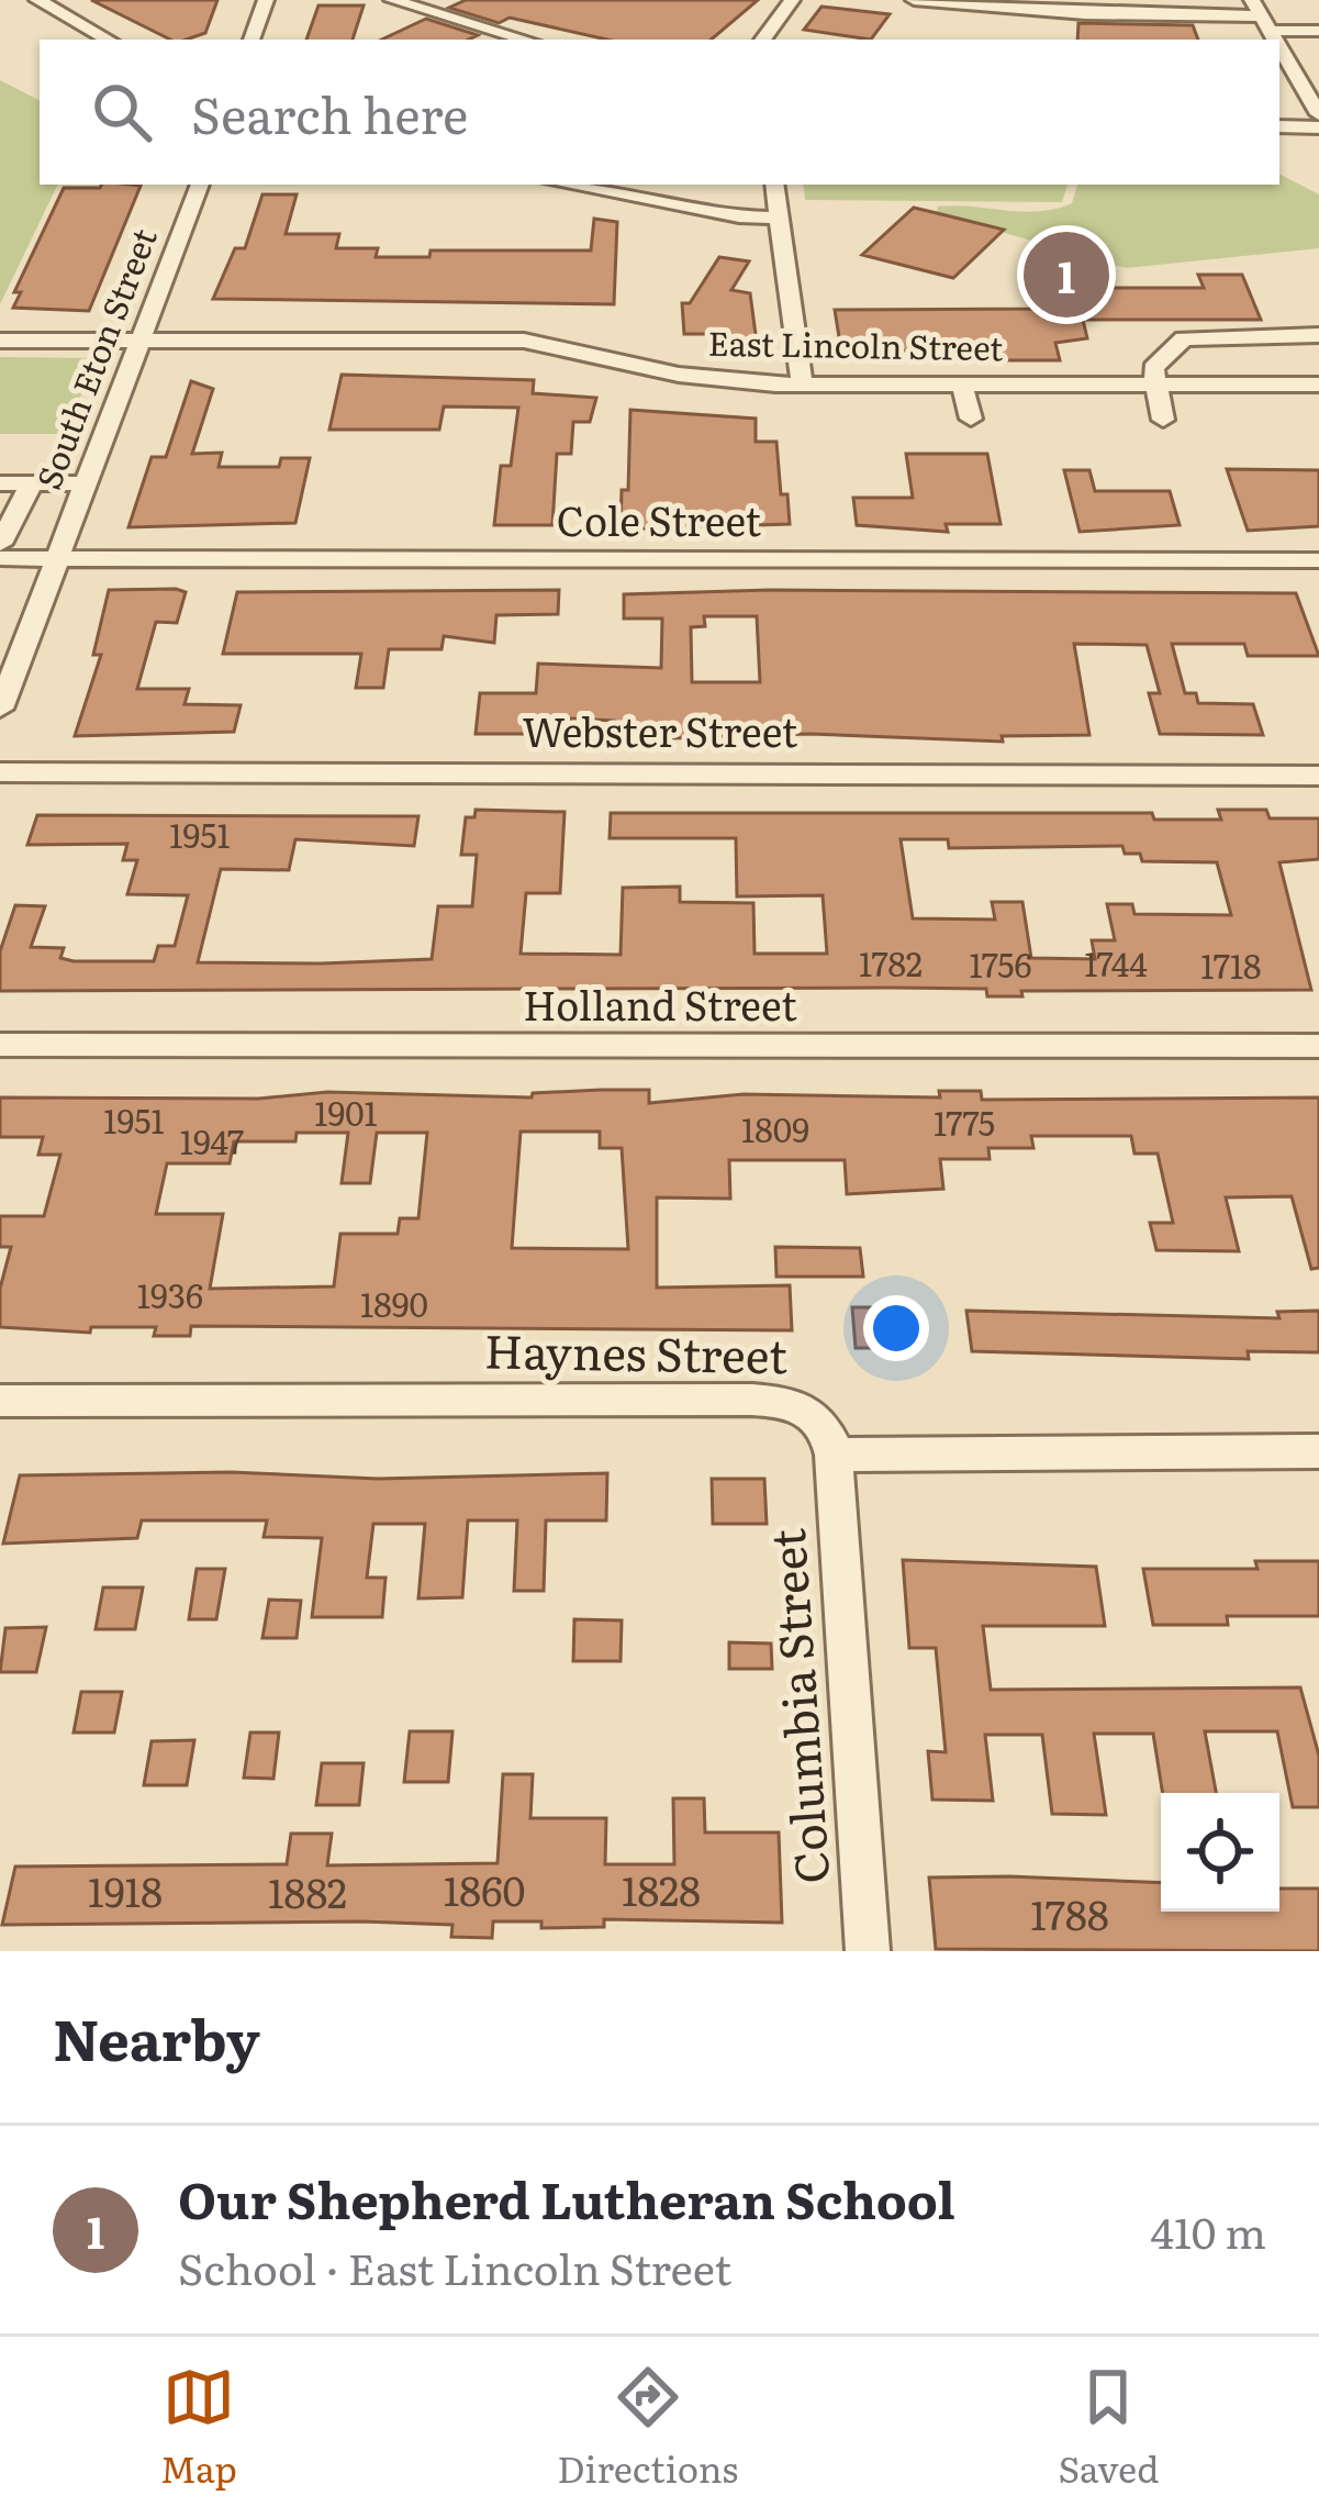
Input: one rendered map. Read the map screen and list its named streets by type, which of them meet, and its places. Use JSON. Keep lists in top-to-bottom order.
{
  "streets": {
    "street": [
      "East Lincoln Street",
      "South Eton Street",
      "Cole Street",
      "Webster Street",
      "Holland Street",
      "Haynes Street",
      "Columbia Street"
    ]
  },
  "crossings": [
    ["East Lincoln Street", "South Eton Street"],
    ["South Eton Street", "Cole Street"],
    ["Haynes Street", "Columbia Street"]
  ],
  "house_numbers": [
    "1951",
    "1782",
    "1744",
    "1756",
    "1718",
    "1901",
    "1951",
    "1775",
    "1809",
    "1947",
    "1936",
    "1890",
    "1860",
    "1828",
    "1918",
    "1882",
    "1788"
  ],
  "page": {
    "search": "Search here",
    "pins": "1",
    "heading": "Nearby",
    "list": [
      {
        "mark": "1",
        "name": "Our Shepherd Lutheran School",
        "note": "School · East Lincoln Street",
        "value": "410 m"
      }
    ],
    "nav": ["Map", "Directions", "Saved"]
  }
}
